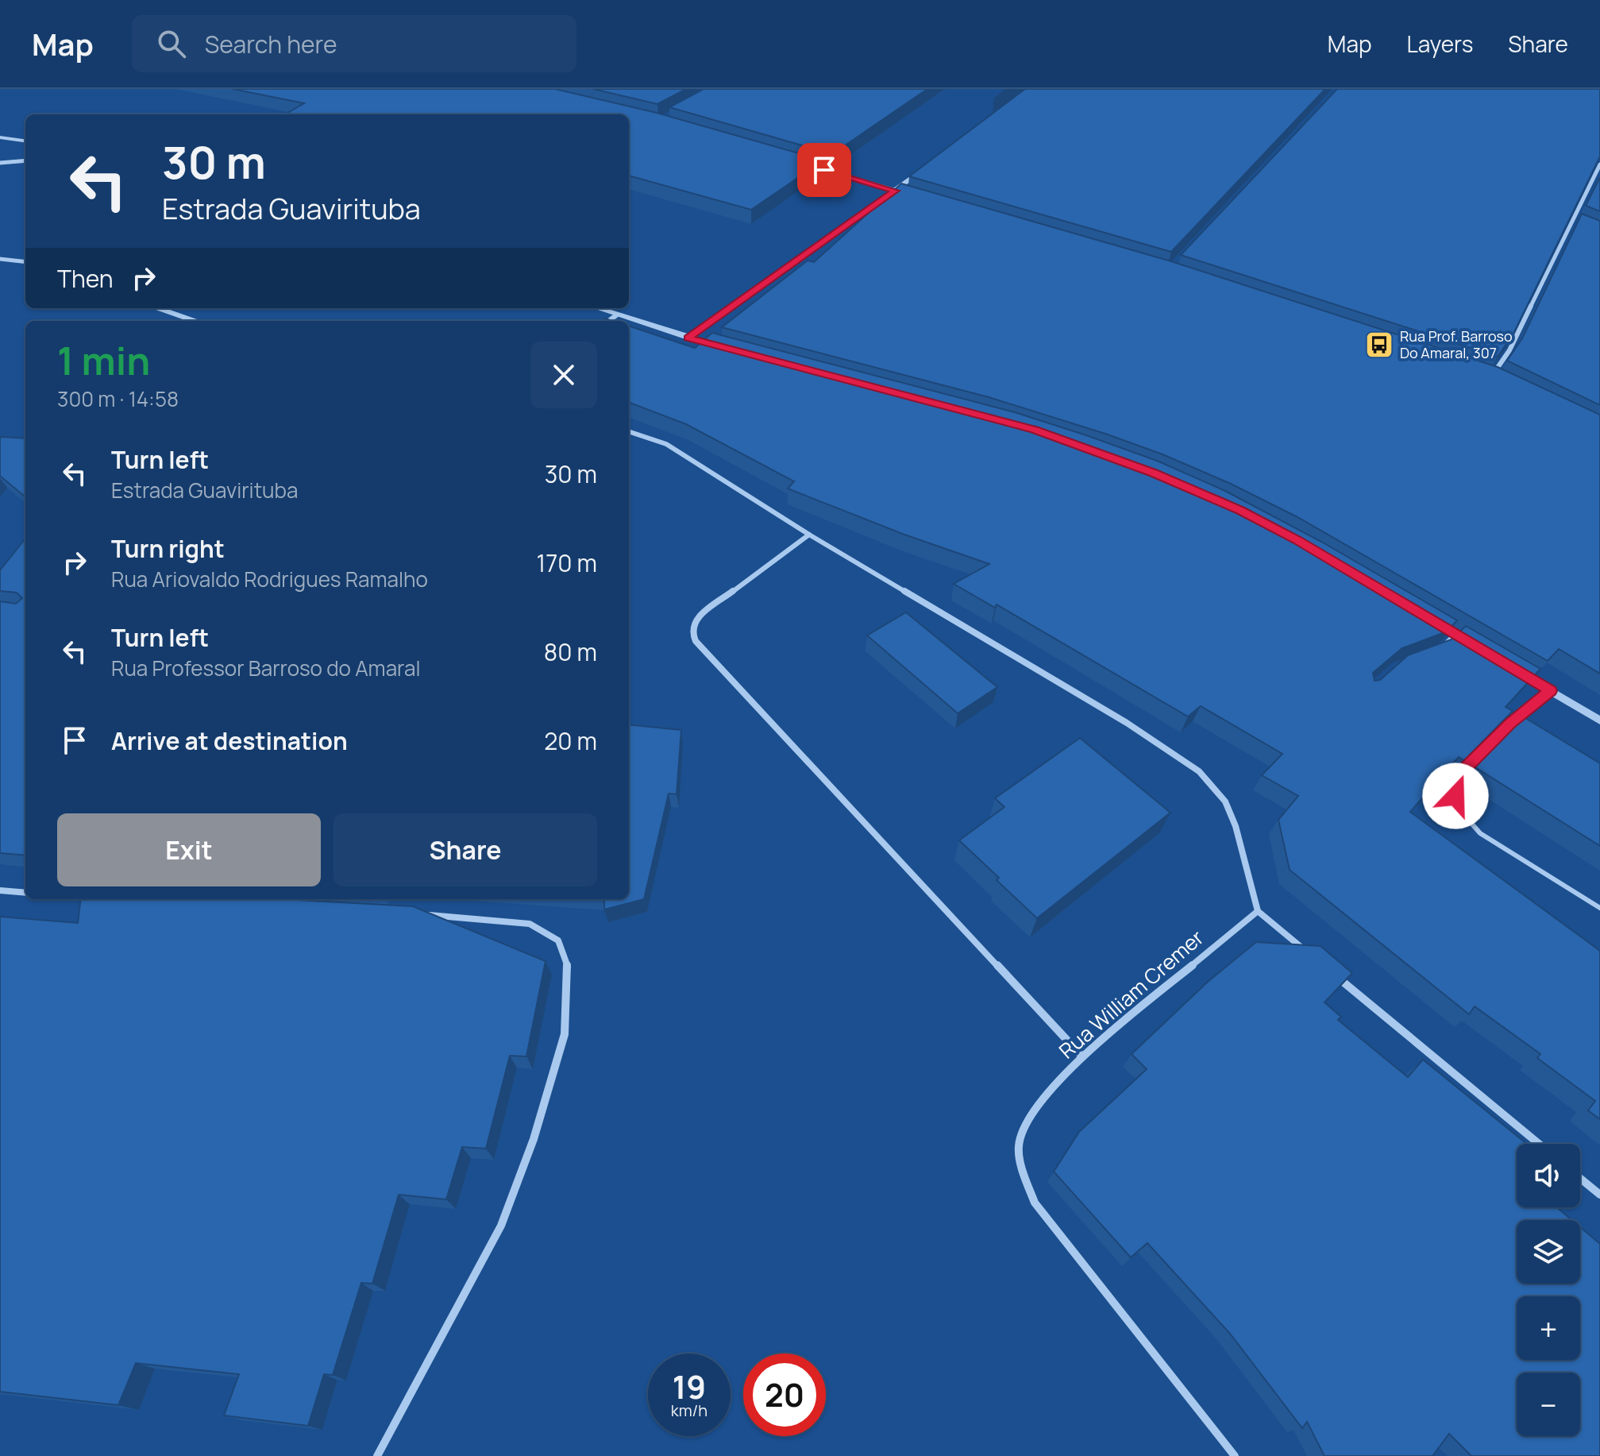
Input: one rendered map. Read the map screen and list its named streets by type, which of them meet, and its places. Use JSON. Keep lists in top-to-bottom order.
{
  "streets": {
    "street": ["Rua William Cremer"]
  },
  "places": {
    "bus stop": ["Rua Prof. Barroso Do Amaral, 307"]
  },
  "page": {
    "header": "Map",
    "search": "Search here",
    "nav": ["Map", "Layers", "Share"],
    "turn": ["30 m", "Estrada Guavirituba"],
    "then": "Then",
    "heading": ["1 min", "300 m · 14:58"],
    "list": [
      {
        "name": "Turn left",
        "note": "Estrada Guavirituba",
        "value": "30 m"
      },
      {
        "name": "Turn right",
        "note": "Rua Ariovaldo Rodrigues Ramalho",
        "value": "170 m"
      },
      {
        "name": "Turn left",
        "note": "Rua Professor Barroso do Amaral",
        "value": "80 m"
      },
      {
        "name": "Arrive at destination",
        "value": "20 m"
      }
    ],
    "buttons": ["Exit", "Share"],
    "map_buttons": ["+", "−"],
    "speed": "19 km/h",
    "limit": "20"
  }
}
